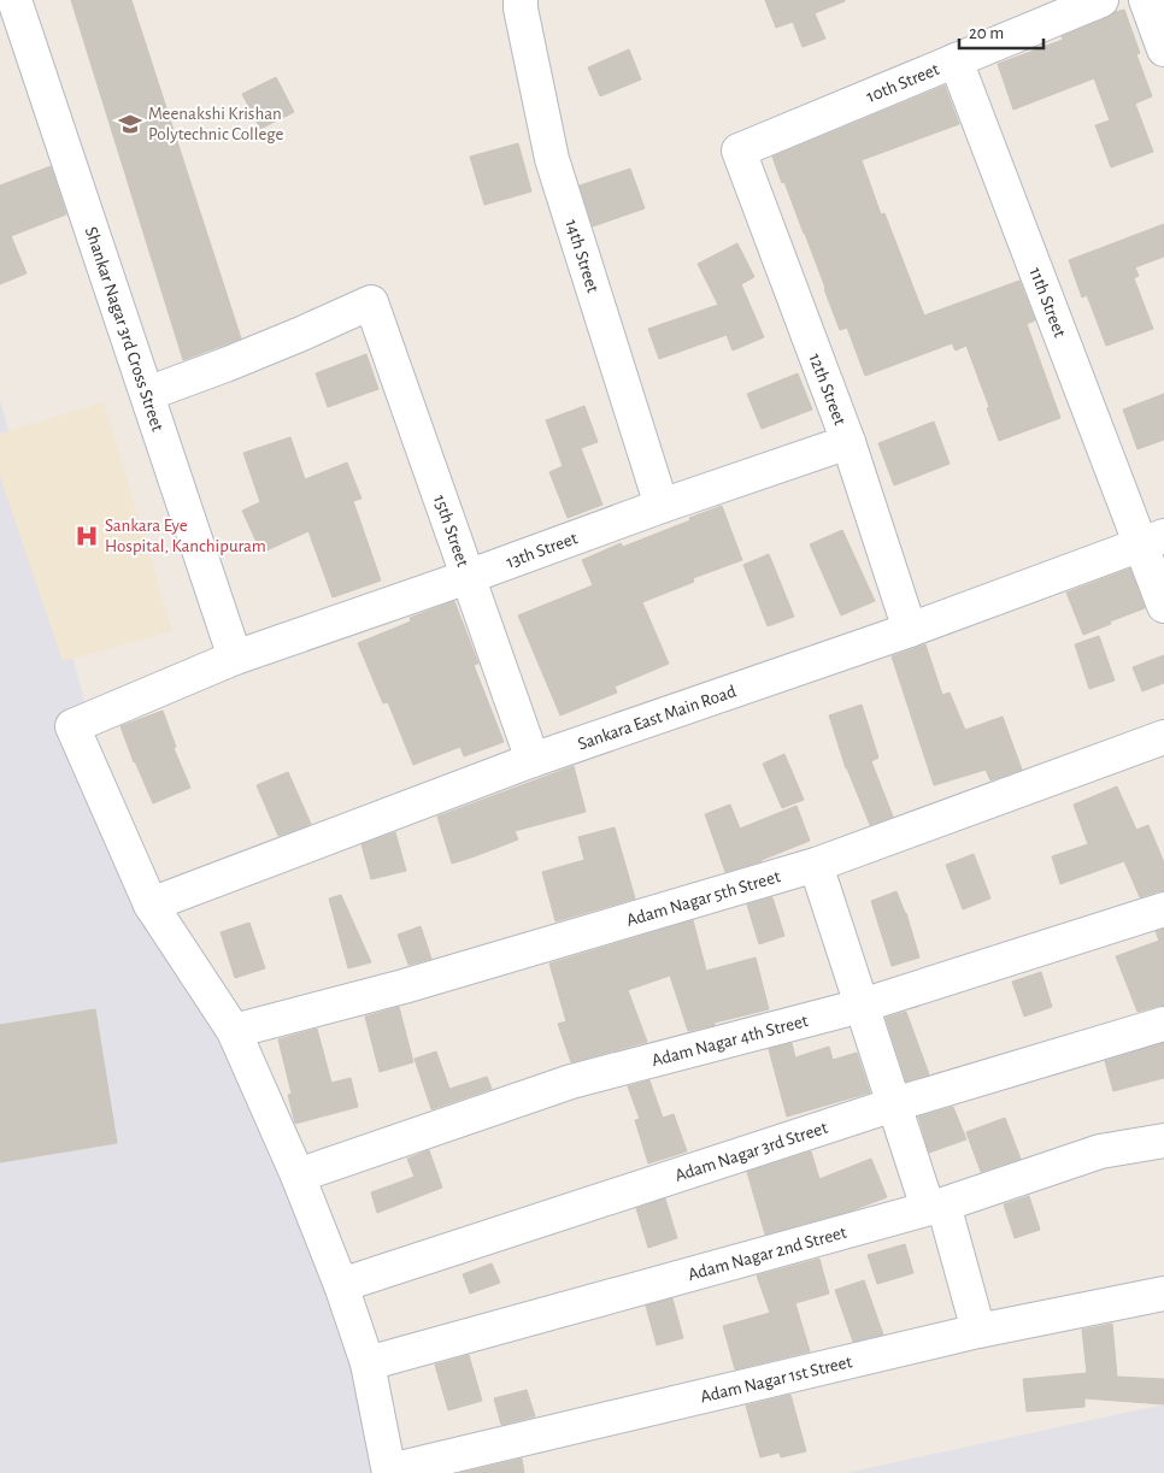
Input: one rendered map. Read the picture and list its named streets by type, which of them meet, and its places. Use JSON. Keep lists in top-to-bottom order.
{
  "streets": {
    "street": [
      "10th Street",
      "14th Street",
      "11th Street",
      "Shankar Nagar 3rd Cross Street",
      "12th Street",
      "15th Street",
      "13th Street",
      "Sankara East Main Road",
      "Adam Nagar 5th Street",
      "Adam Nagar 4th Street",
      "Adam Nagar 3rd Street",
      "Adam Nagar 2nd Street",
      "Adam Nagar 1st Street"
    ]
  },
  "crossings": [
    ["10th Street", "11th Street"],
    ["10th Street", "12th Street"],
    ["14th Street", "13th Street"],
    ["11th Street", "Sankara East Main Road"],
    ["Shankar Nagar 3rd Cross Street", "15th Street"],
    ["Shankar Nagar 3rd Cross Street", "13th Street"],
    ["12th Street", "13th Street"],
    ["12th Street", "Sankara East Main Road"],
    ["15th Street", "13th Street"],
    ["15th Street", "Sankara East Main Road"],
    ["13th Street", "Sankara East Main Road"]
  ],
  "places": {
    "school or university": ["Meenakshi Krishan Polytechnic College"],
    "hospital": ["Sankara Eye Hospital, Kanchipuram"]
  },
  "scale_bar": "20 m"
}
